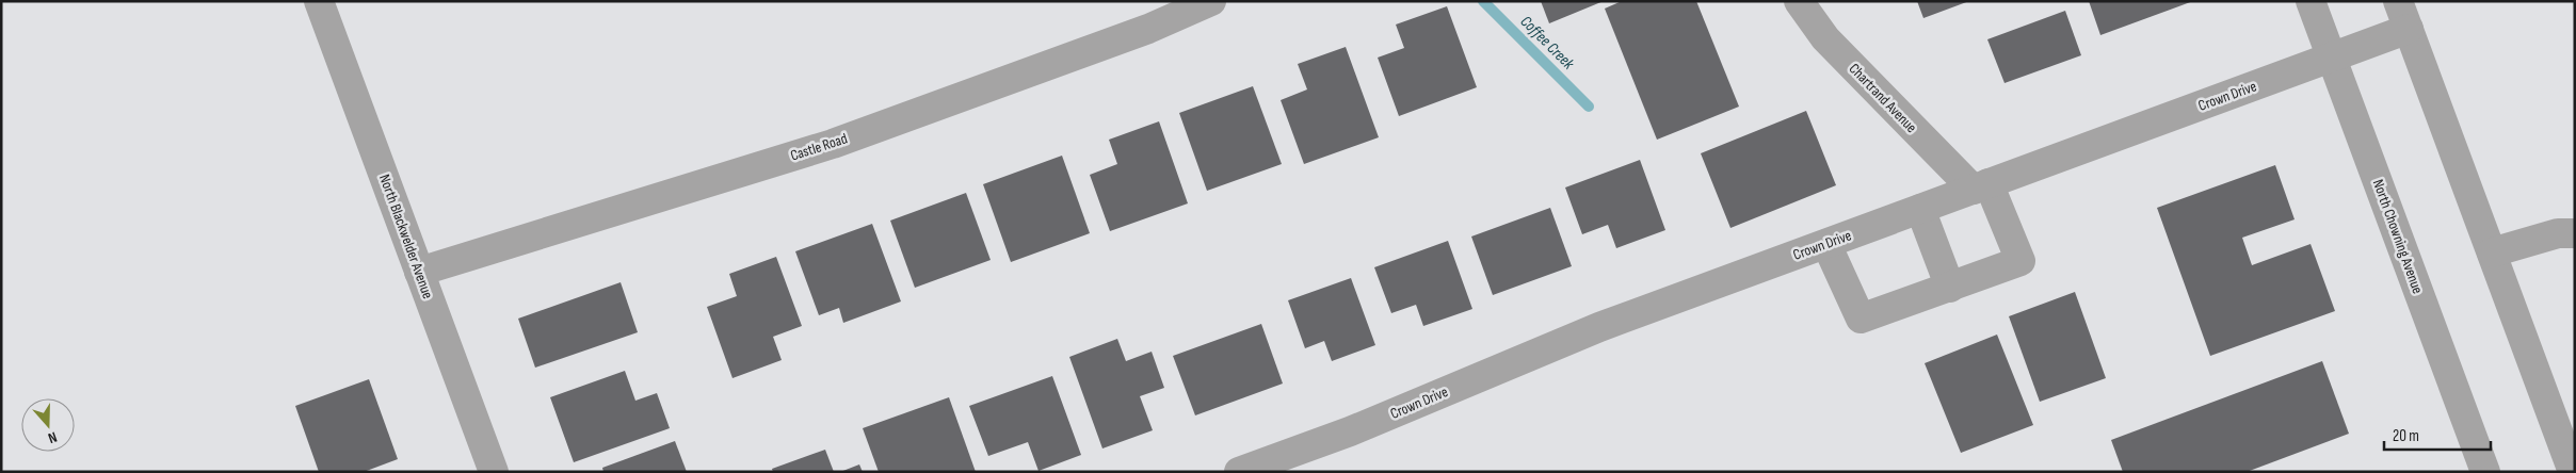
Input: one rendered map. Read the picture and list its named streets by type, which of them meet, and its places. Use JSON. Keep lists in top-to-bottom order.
{
  "streets": {
    "street": [
      "Crown Drive",
      "Chartrand Avenue",
      "Castle Road",
      "North Blackwelder Avenue",
      "North Chowning Avenue"
    ]
  },
  "crossings": [
    ["Crown Drive", "Chartrand Avenue"],
    ["Crown Drive", "North Chowning Avenue"],
    ["Castle Road", "North Blackwelder Avenue"]
  ],
  "water": ["Coffee Creek"],
  "scale_bar": "20 m",
  "north": "bottom"
}
